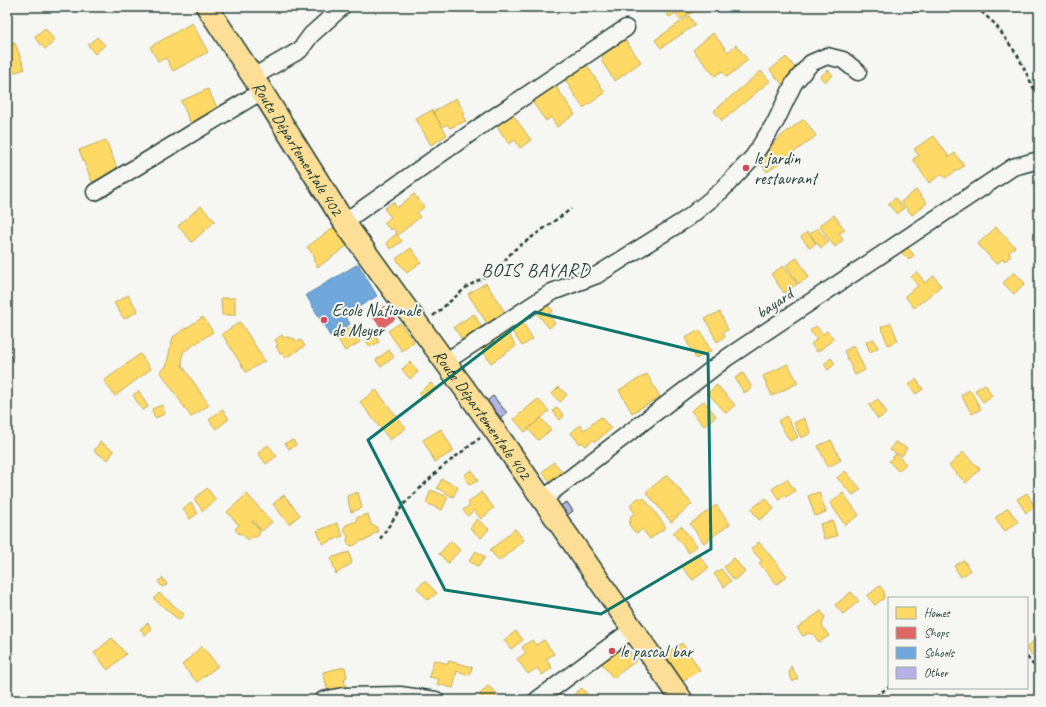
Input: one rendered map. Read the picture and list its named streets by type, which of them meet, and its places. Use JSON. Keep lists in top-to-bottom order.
{
  "streets": {
    "main road": ["Route Départementale 402"],
    "street": ["bayard"]
  },
  "crossings": [
    ["Route Départementale 402", "bayard"]
  ],
  "districts": ["BOIS BAYARD"],
  "places": ["le jardin restaurant", "Ecole Nationale de Meyer", "le pascal bar"],
  "legend": [
    "Homes",
    "Shops",
    "Schools",
    "Other"
  ]
}
